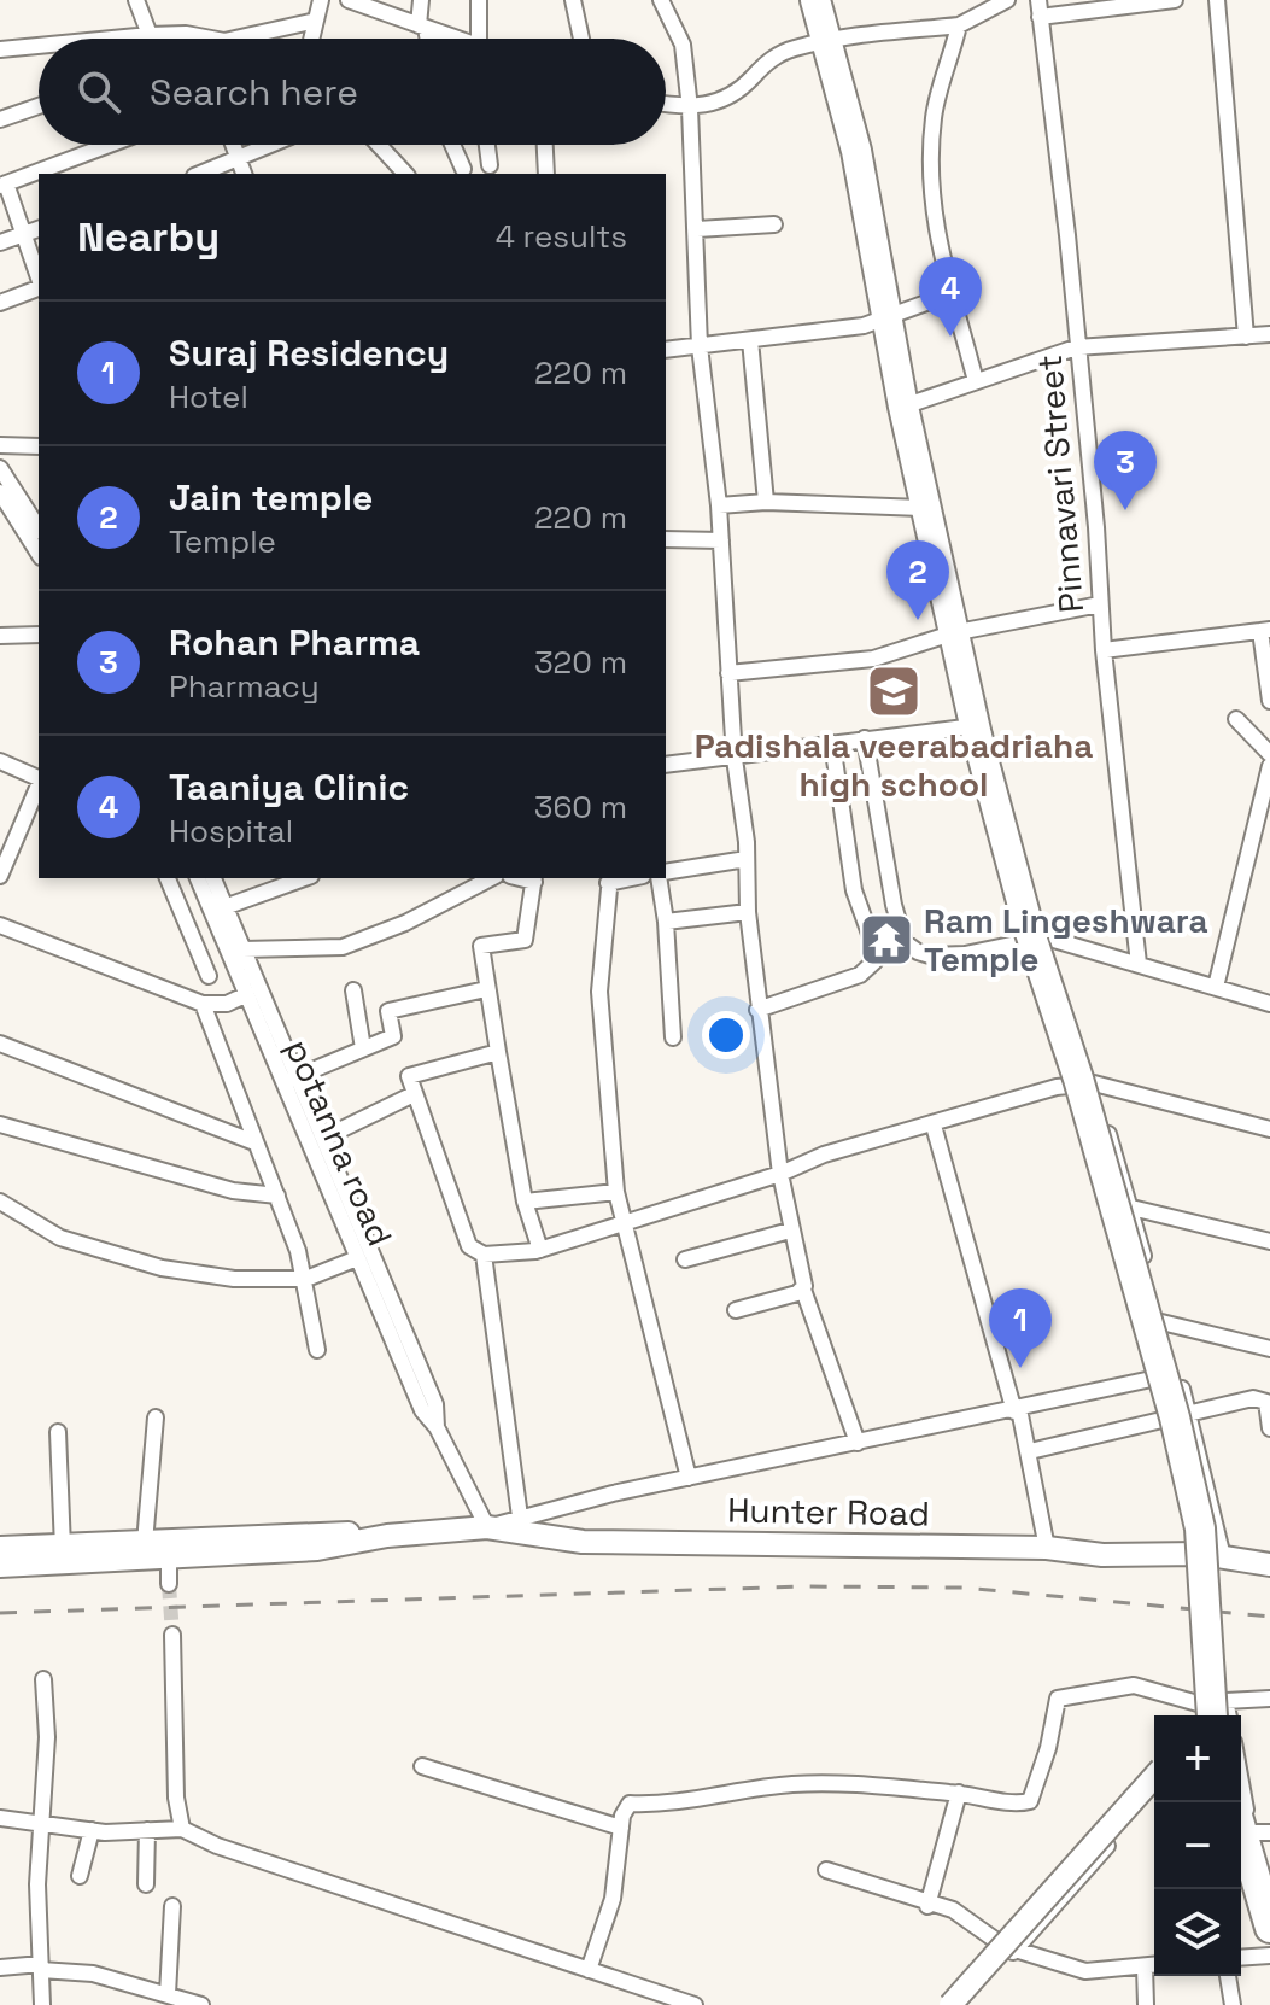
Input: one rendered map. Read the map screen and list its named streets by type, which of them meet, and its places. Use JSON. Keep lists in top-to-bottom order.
{
  "streets": {
    "street": ["Pinnavari Street", "potanna road", "Hunter Road"]
  },
  "crossings": [
    ["potanna road", "Hunter Road"]
  ],
  "places": {
    "school or university": ["Padishala veerabadriaha high school"],
    "temple": ["Ram Lingeshwara Temple"]
  },
  "page": {
    "search": "Search here",
    "heading": ["Nearby", "4 results"],
    "pins": [
      "4",
      "3",
      "2",
      "1"
    ],
    "list": [
      {
        "mark": "1",
        "name": "Suraj Residency",
        "note": "Hotel",
        "value": "220 m"
      },
      {
        "mark": "2",
        "name": "Jain temple",
        "note": "Temple",
        "value": "220 m"
      },
      {
        "mark": "3",
        "name": "Rohan Pharma",
        "note": "Pharmacy",
        "value": "320 m"
      },
      {
        "mark": "4",
        "name": "Taaniya Clinic",
        "note": "Hospital",
        "value": "360 m"
      }
    ],
    "map_buttons": ["+", "−"]
  }
}
